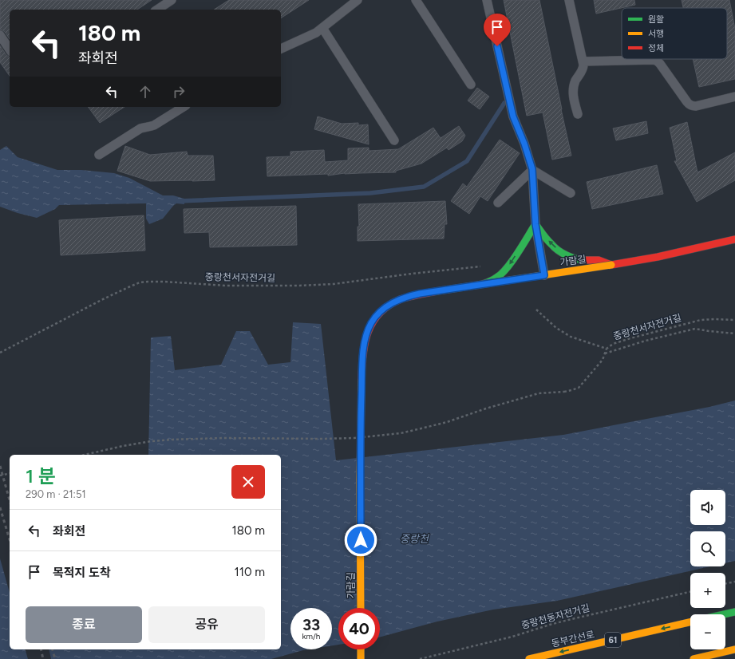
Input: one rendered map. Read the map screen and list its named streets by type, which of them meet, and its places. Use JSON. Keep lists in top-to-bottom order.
{
  "streets": {
    "main road": ["가람길", "동부간선로", "61"],
    "path": ["중랑천서자전거길", "중랑천동자전거길"]
  },
  "one_way": ["동부간선로"],
  "water": ["중랑천"],
  "legend": ["원활", "서행", "정체"],
  "page": {
    "turn": ["180 m", "좌회전"],
    "heading": ["1 분", "290 m · 21:51"],
    "map_buttons": ["+", "−"],
    "list": [
      {
        "name": "좌회전",
        "value": "180 m"
      },
      {
        "name": "목적지 도착",
        "value": "110 m"
      }
    ],
    "buttons": ["종료", "공유"],
    "speed": "33 km/h",
    "limit": "40"
  }
}
